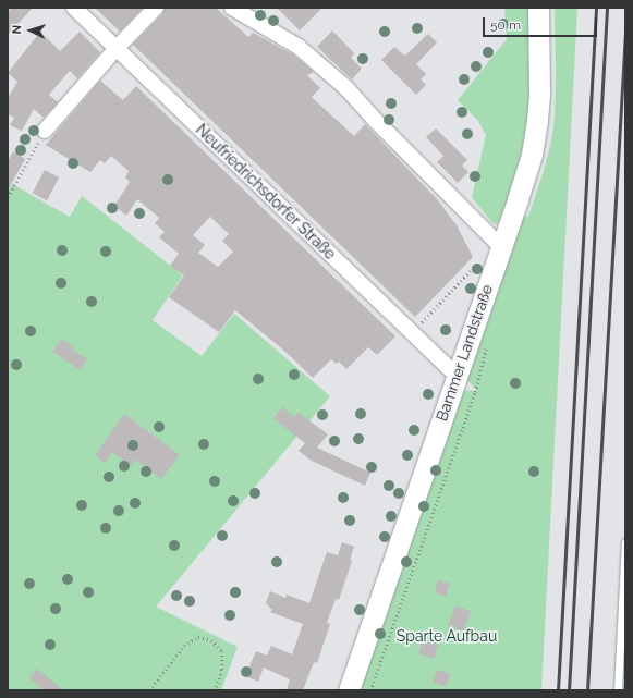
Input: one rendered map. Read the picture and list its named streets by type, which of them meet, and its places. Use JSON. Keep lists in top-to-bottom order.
{
  "streets": {
    "main road": ["Bammer Landstraße"],
    "street": ["Neufriedrichsdorfer Straße"]
  },
  "crossings": [
    ["Neufriedrichsdorfer Straße", "Bammer Landstraße"]
  ],
  "parks": ["Sparte Aufbau"],
  "scale_bar": "50 m",
  "north": "left"
}
